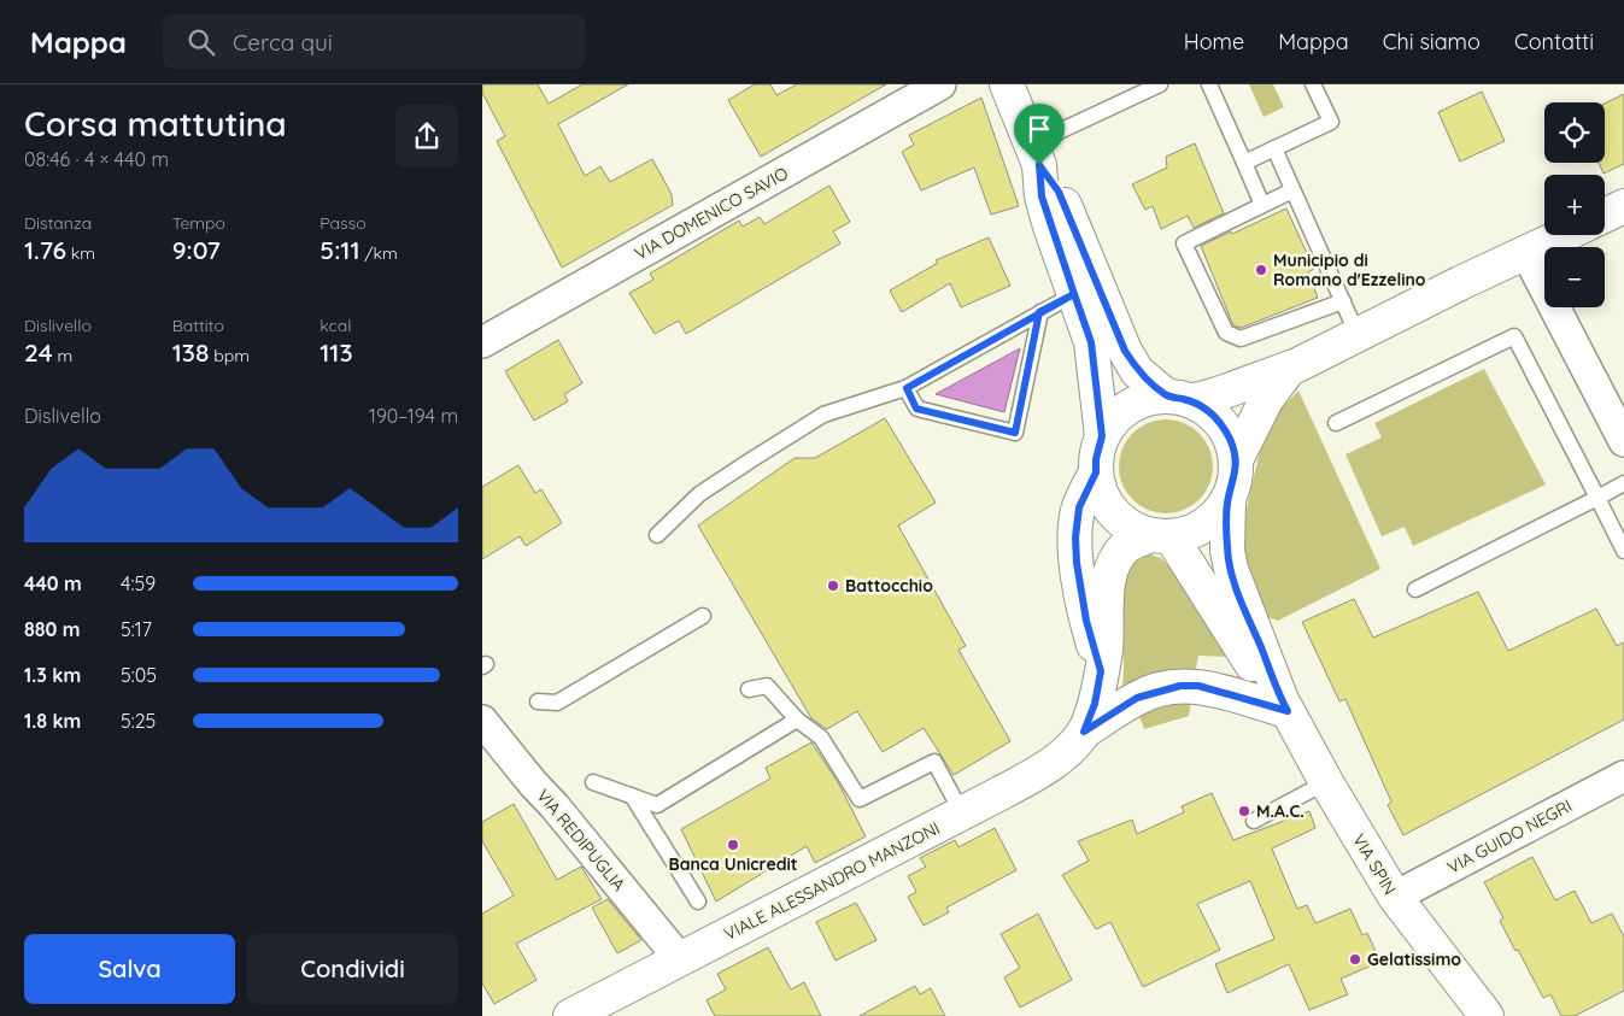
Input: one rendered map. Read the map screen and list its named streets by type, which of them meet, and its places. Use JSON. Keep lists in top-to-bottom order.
{
  "streets": {
    "main road": ["VIA SPIN", "VIALE ALESSANDRO MANZONI"],
    "street": ["VIA DOMENICO SAVIO", "VIA GUIDO NEGRI", "VIA REDIPUGLIA"]
  },
  "crossings": [
    ["VIA GUIDO NEGRI", "VIA SPIN"],
    ["VIA REDIPUGLIA", "VIALE ALESSANDRO MANZONI"],
    ["VIA SPIN", "VIALE ALESSANDRO MANZONI"]
  ],
  "places": [
    "Municipio di Romano d'Ezzelino",
    "Battocchio",
    "M.A.C.",
    "Banca Unicredit",
    "Gelatissimo"
  ],
  "page": {
    "header": "Mappa",
    "search": "Cerca qui",
    "nav": [
      "Home",
      "Mappa",
      "Chi siamo",
      "Contatti"
    ],
    "heading": ["Corsa mattutina", "08:46 · 4 × 440 m"],
    "map_buttons": ["+", "−"],
    "stats": [
      ["Distanza", "1.76 km"],
      ["Tempo", "9:07"],
      ["Passo", "5:11 /km"],
      ["Dislivello", "24 m"],
      ["Battito", "138 bpm"],
      ["kcal", "113"]
    ],
    "chart": ["Dislivello", "190–194 m"],
    "list": [
      {
        "name": "440 m",
        "note": "4:59"
      },
      {
        "name": "880 m",
        "note": "5:17"
      },
      {
        "name": "1.3 km",
        "note": "5:05"
      },
      {
        "name": "1.8 km",
        "note": "5:25"
      }
    ],
    "buttons": ["Salva", "Condividi"]
  }
}
